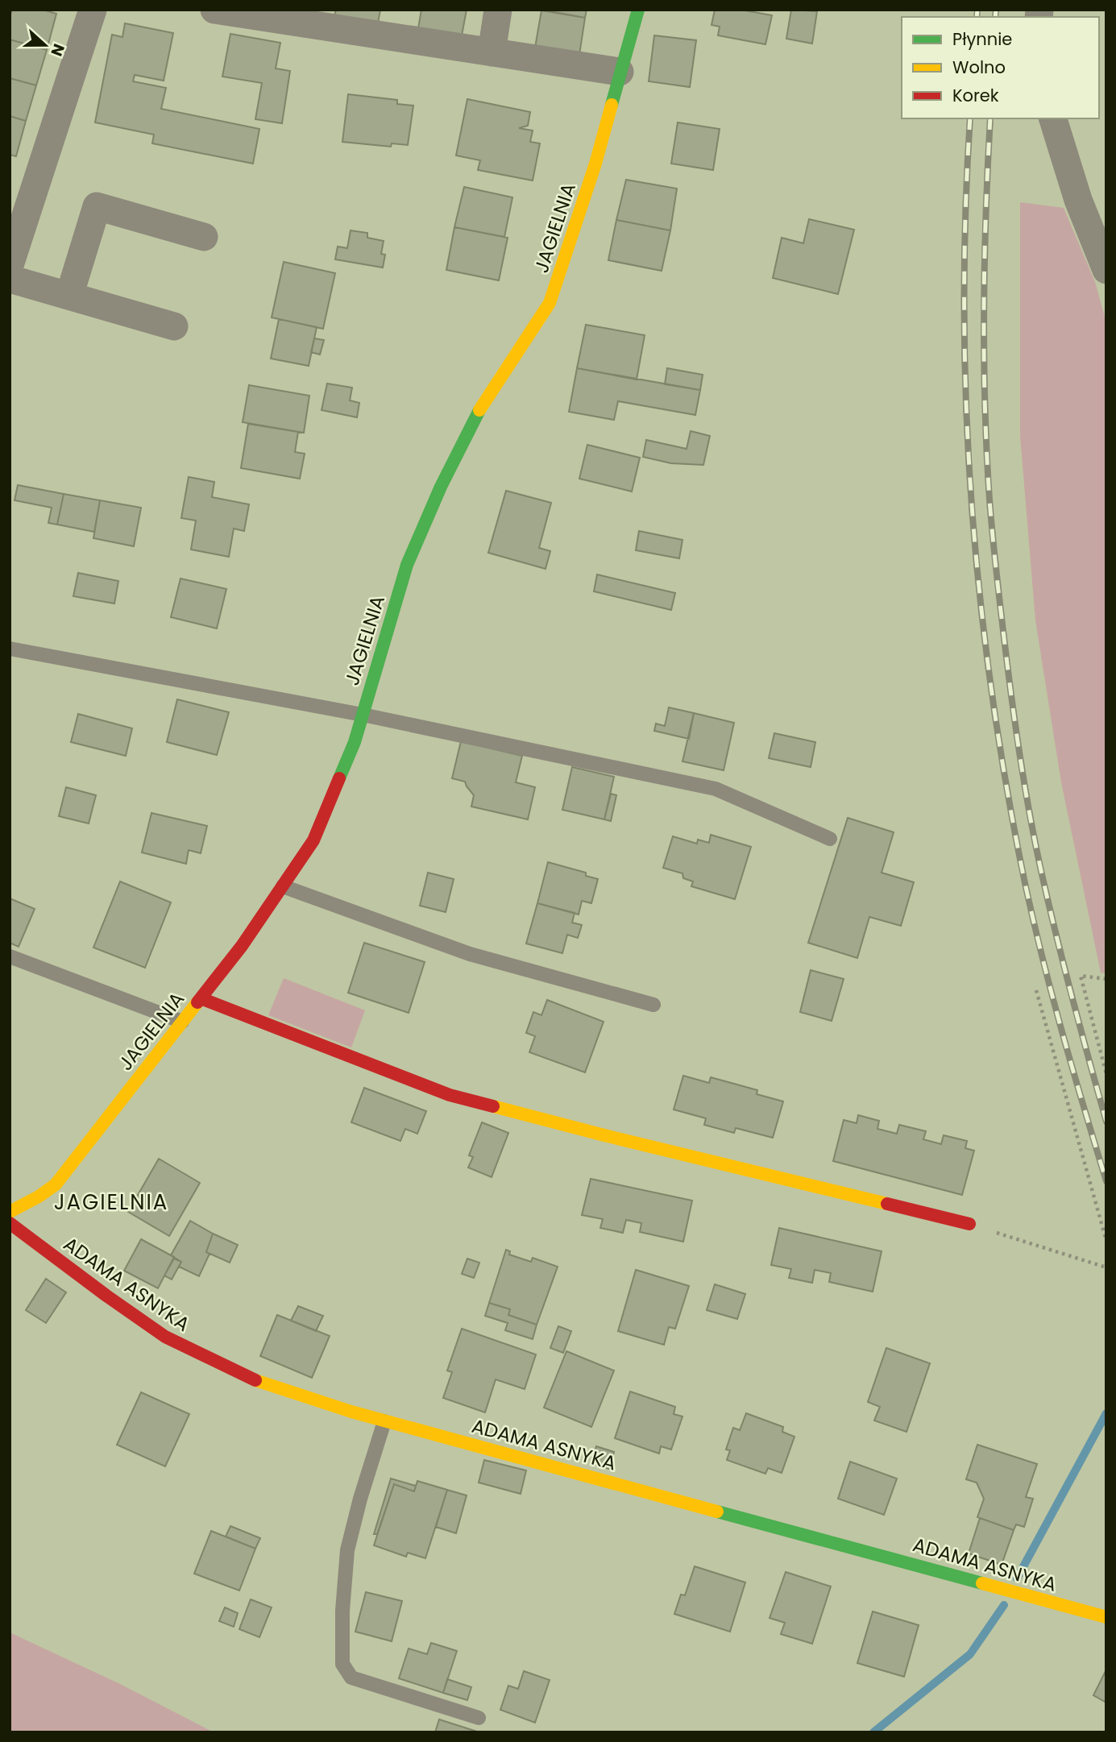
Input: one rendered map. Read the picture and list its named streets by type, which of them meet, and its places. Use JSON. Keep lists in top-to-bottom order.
{
  "streets": {
    "street": ["JAGIELNIA", "ADAMA ASNYKA"]
  },
  "districts": ["JAGIELNIA"],
  "legend": ["Płynnie", "Wolno", "Korek"],
  "north": "right"
}
